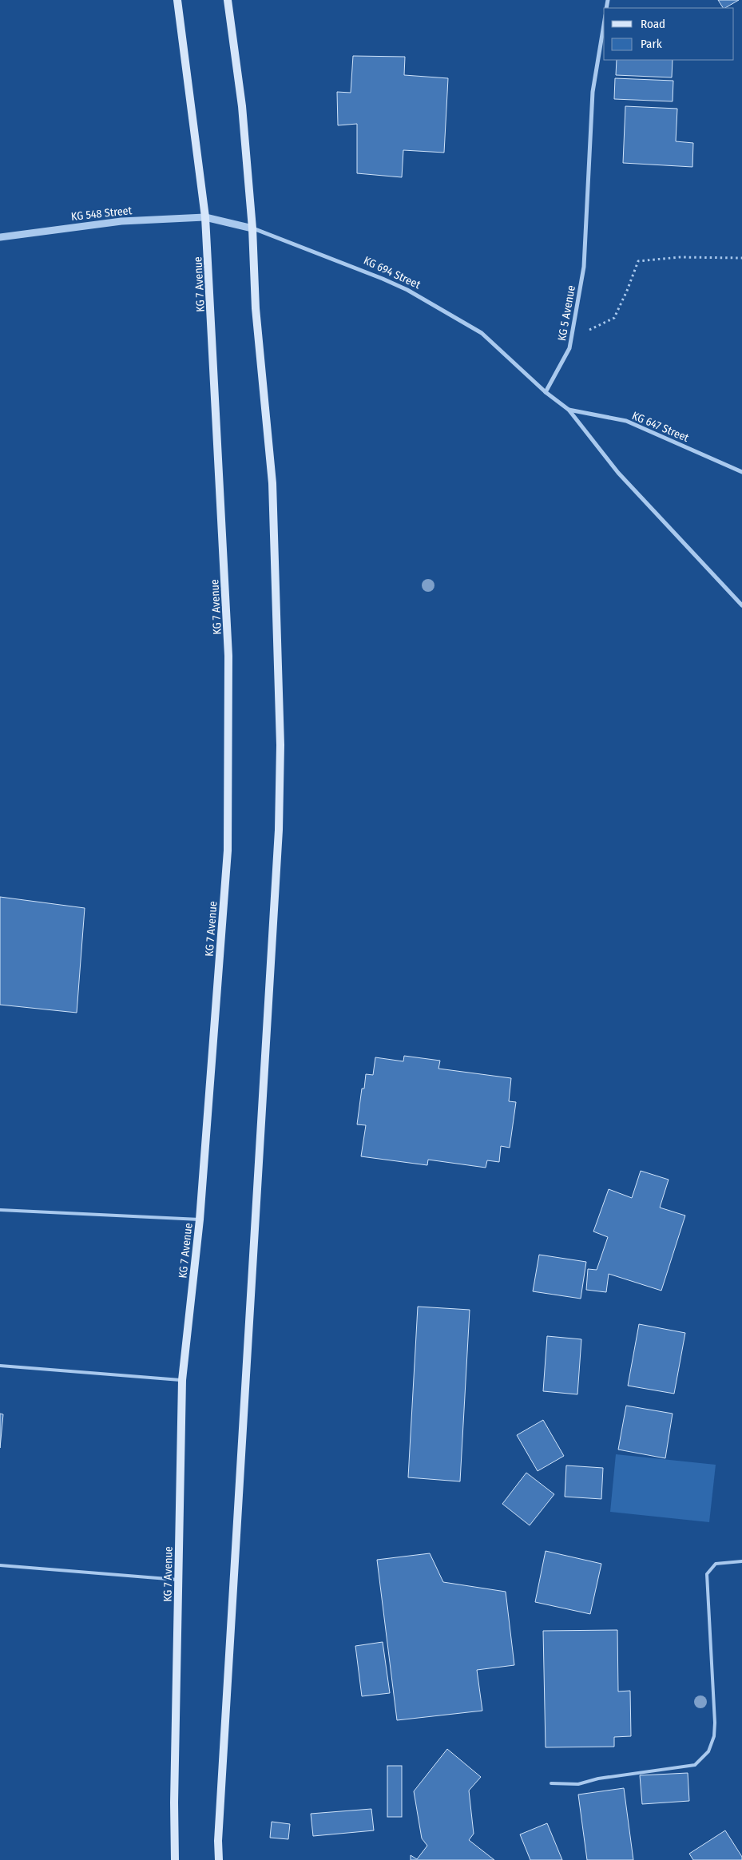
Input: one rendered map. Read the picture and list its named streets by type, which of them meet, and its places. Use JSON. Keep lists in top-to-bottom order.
{
  "streets": {
    "main road": ["KG 7 Avenue"],
    "street": [
      "KG 548 Street",
      "KG 694 Street",
      "KG 5 Avenue",
      "KG 647 Street"
    ]
  },
  "crossings": [
    ["KG 548 Street", "KG 694 Street"],
    ["KG 548 Street", "KG 7 Avenue"],
    ["KG 694 Street", "KG 7 Avenue"],
    ["KG 694 Street", "KG 5 Avenue"]
  ],
  "legend": ["Road", "Park"]
}
